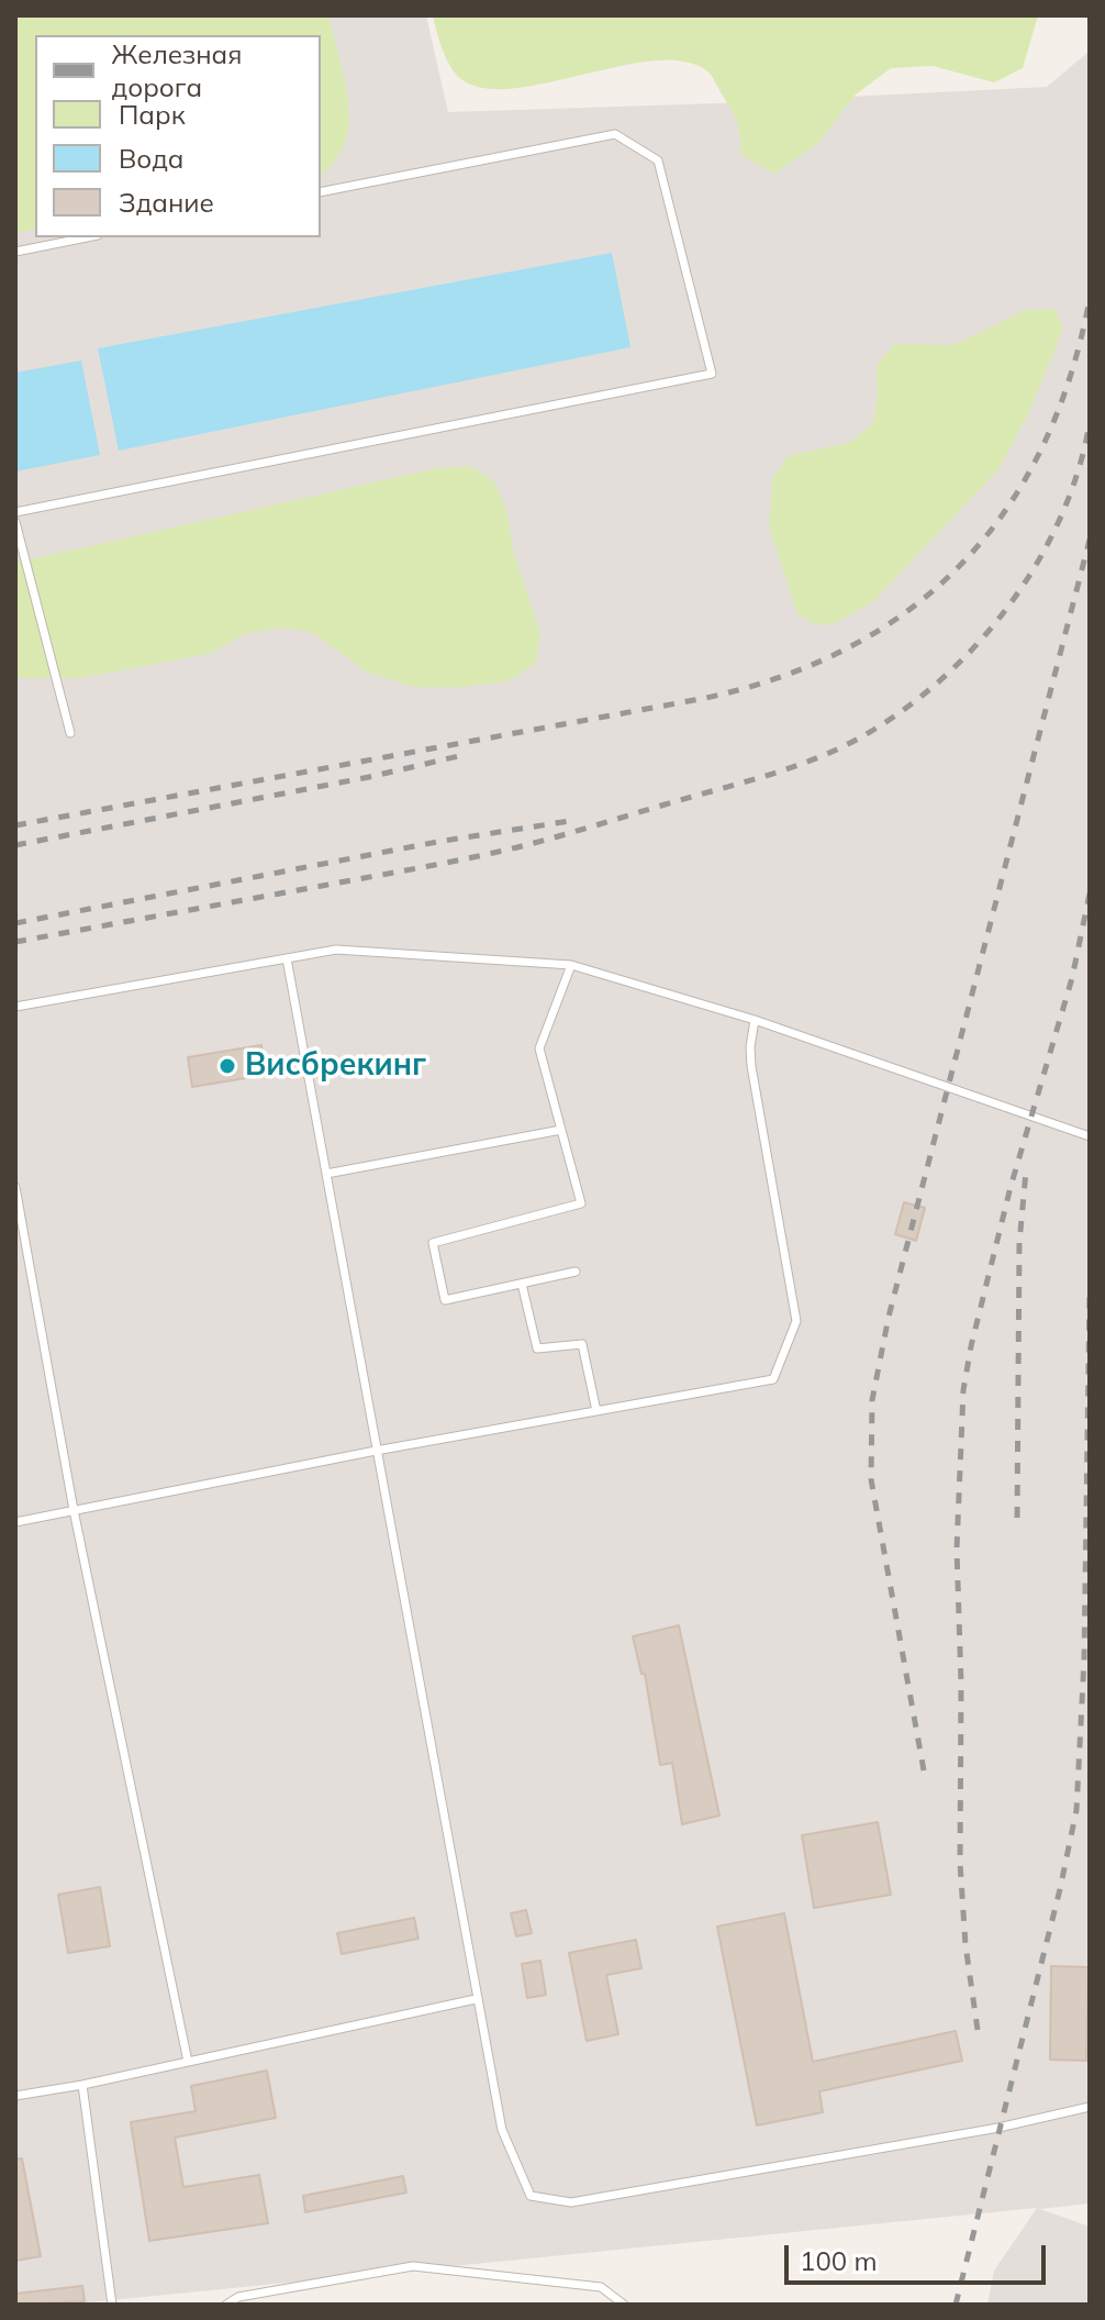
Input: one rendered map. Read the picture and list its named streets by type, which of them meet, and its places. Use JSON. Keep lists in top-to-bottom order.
{
  "places": ["Висбрекинг"],
  "legend": [
    "Железная дорога",
    "Парк",
    "Вода",
    "Здание"
  ],
  "scale_bar": "100 m"
}
